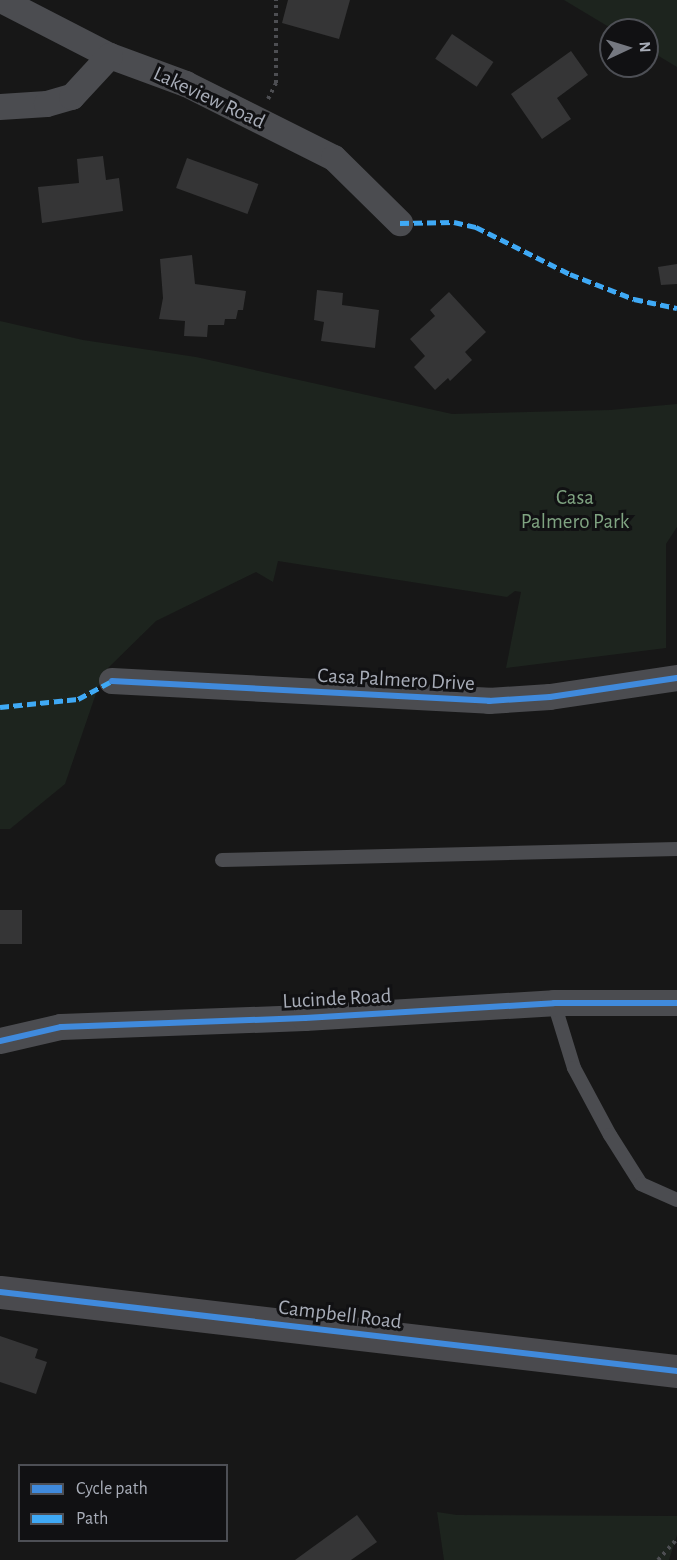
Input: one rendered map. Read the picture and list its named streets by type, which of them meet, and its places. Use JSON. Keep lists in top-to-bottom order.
{
  "streets": {
    "street": [
      "Lakeview Road",
      "Casa Palmero Drive",
      "Lucinde Road",
      "Campbell Road"
    ]
  },
  "parks": ["Casa Palmero Park"],
  "legend": ["Cycle path", "Path"],
  "north": "right"
}
